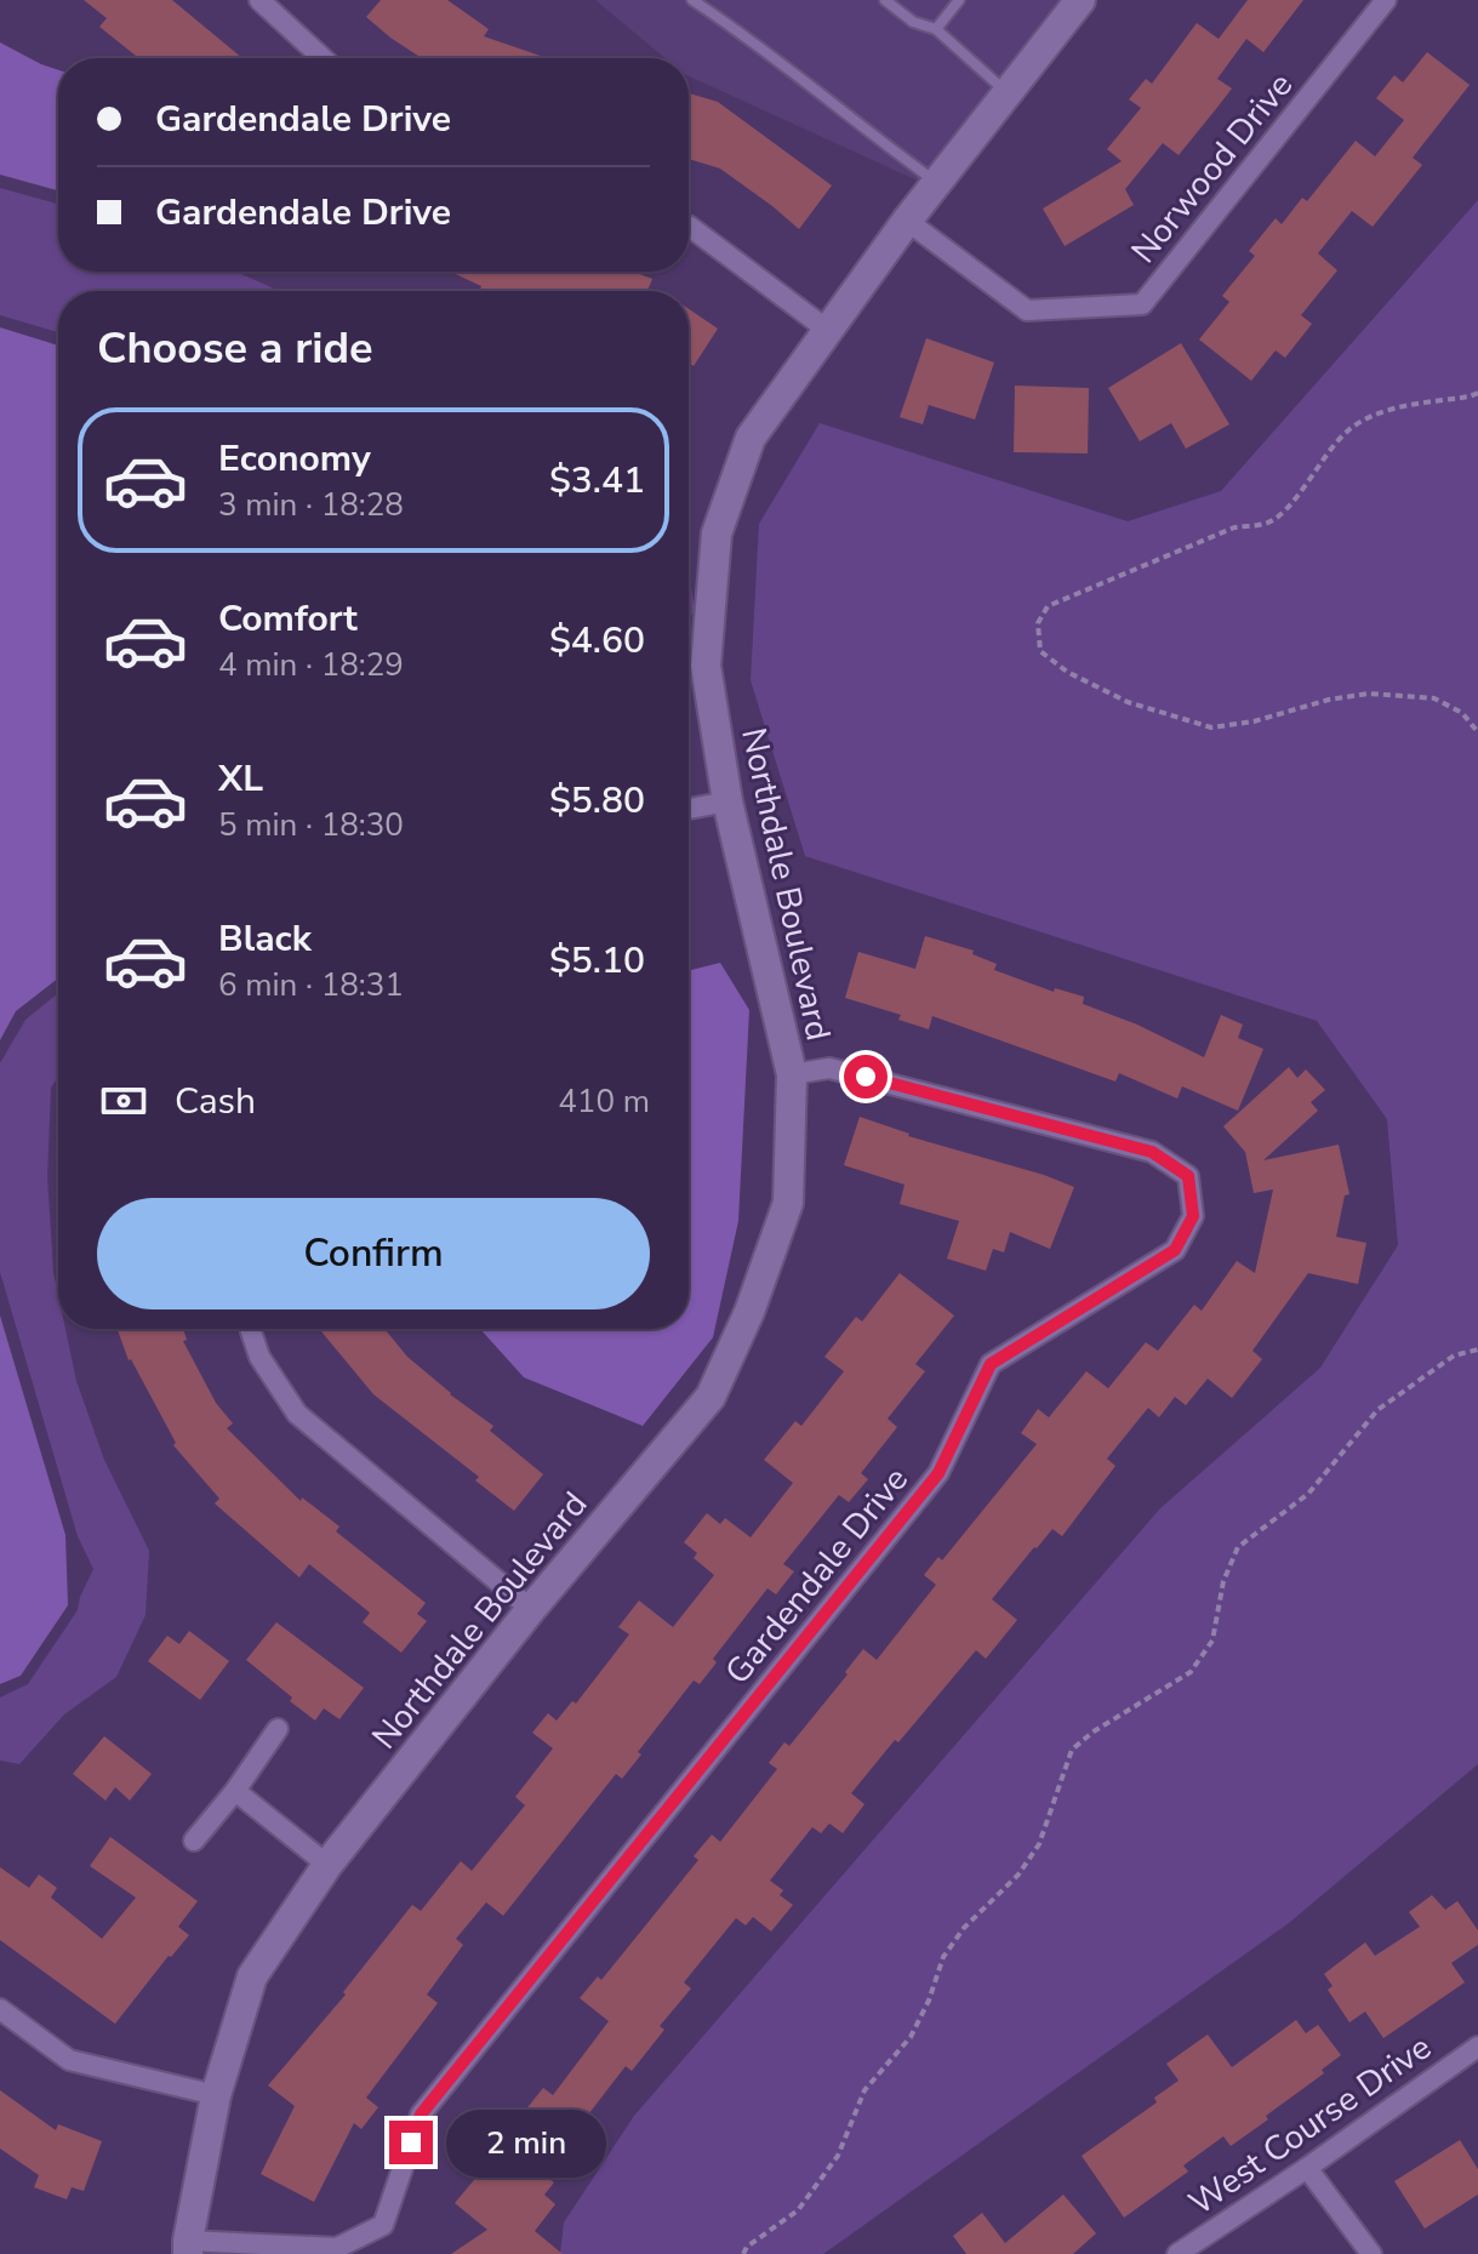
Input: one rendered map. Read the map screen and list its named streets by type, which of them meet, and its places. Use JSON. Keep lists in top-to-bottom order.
{
  "streets": {
    "street": [
      "Norwood Drive",
      "Northdale Boulevard",
      "Gardendale Drive",
      "West Course Drive"
    ]
  },
  "crossings": [
    ["Norwood Drive", "Northdale Boulevard"],
    ["Northdale Boulevard", "Gardendale Drive"]
  ],
  "page": {
    "banner": ["Gardendale Drive", "Gardendale Drive"],
    "heading": "Choose a ride",
    "list": [
      {
        "name": "Economy",
        "note": "3 min · 18:28",
        "value": "$3.41"
      },
      {
        "name": "Comfort",
        "note": "4 min · 18:29",
        "value": "$4.60"
      },
      {
        "name": "XL",
        "note": "5 min · 18:30",
        "value": "$5.80"
      },
      {
        "name": "Black",
        "note": "6 min · 18:31",
        "value": "$5.10"
      }
    ],
    "pay": ["Cash", "410 m"],
    "buttons": "Confirm",
    "bubble": "2 min"
  }
}
